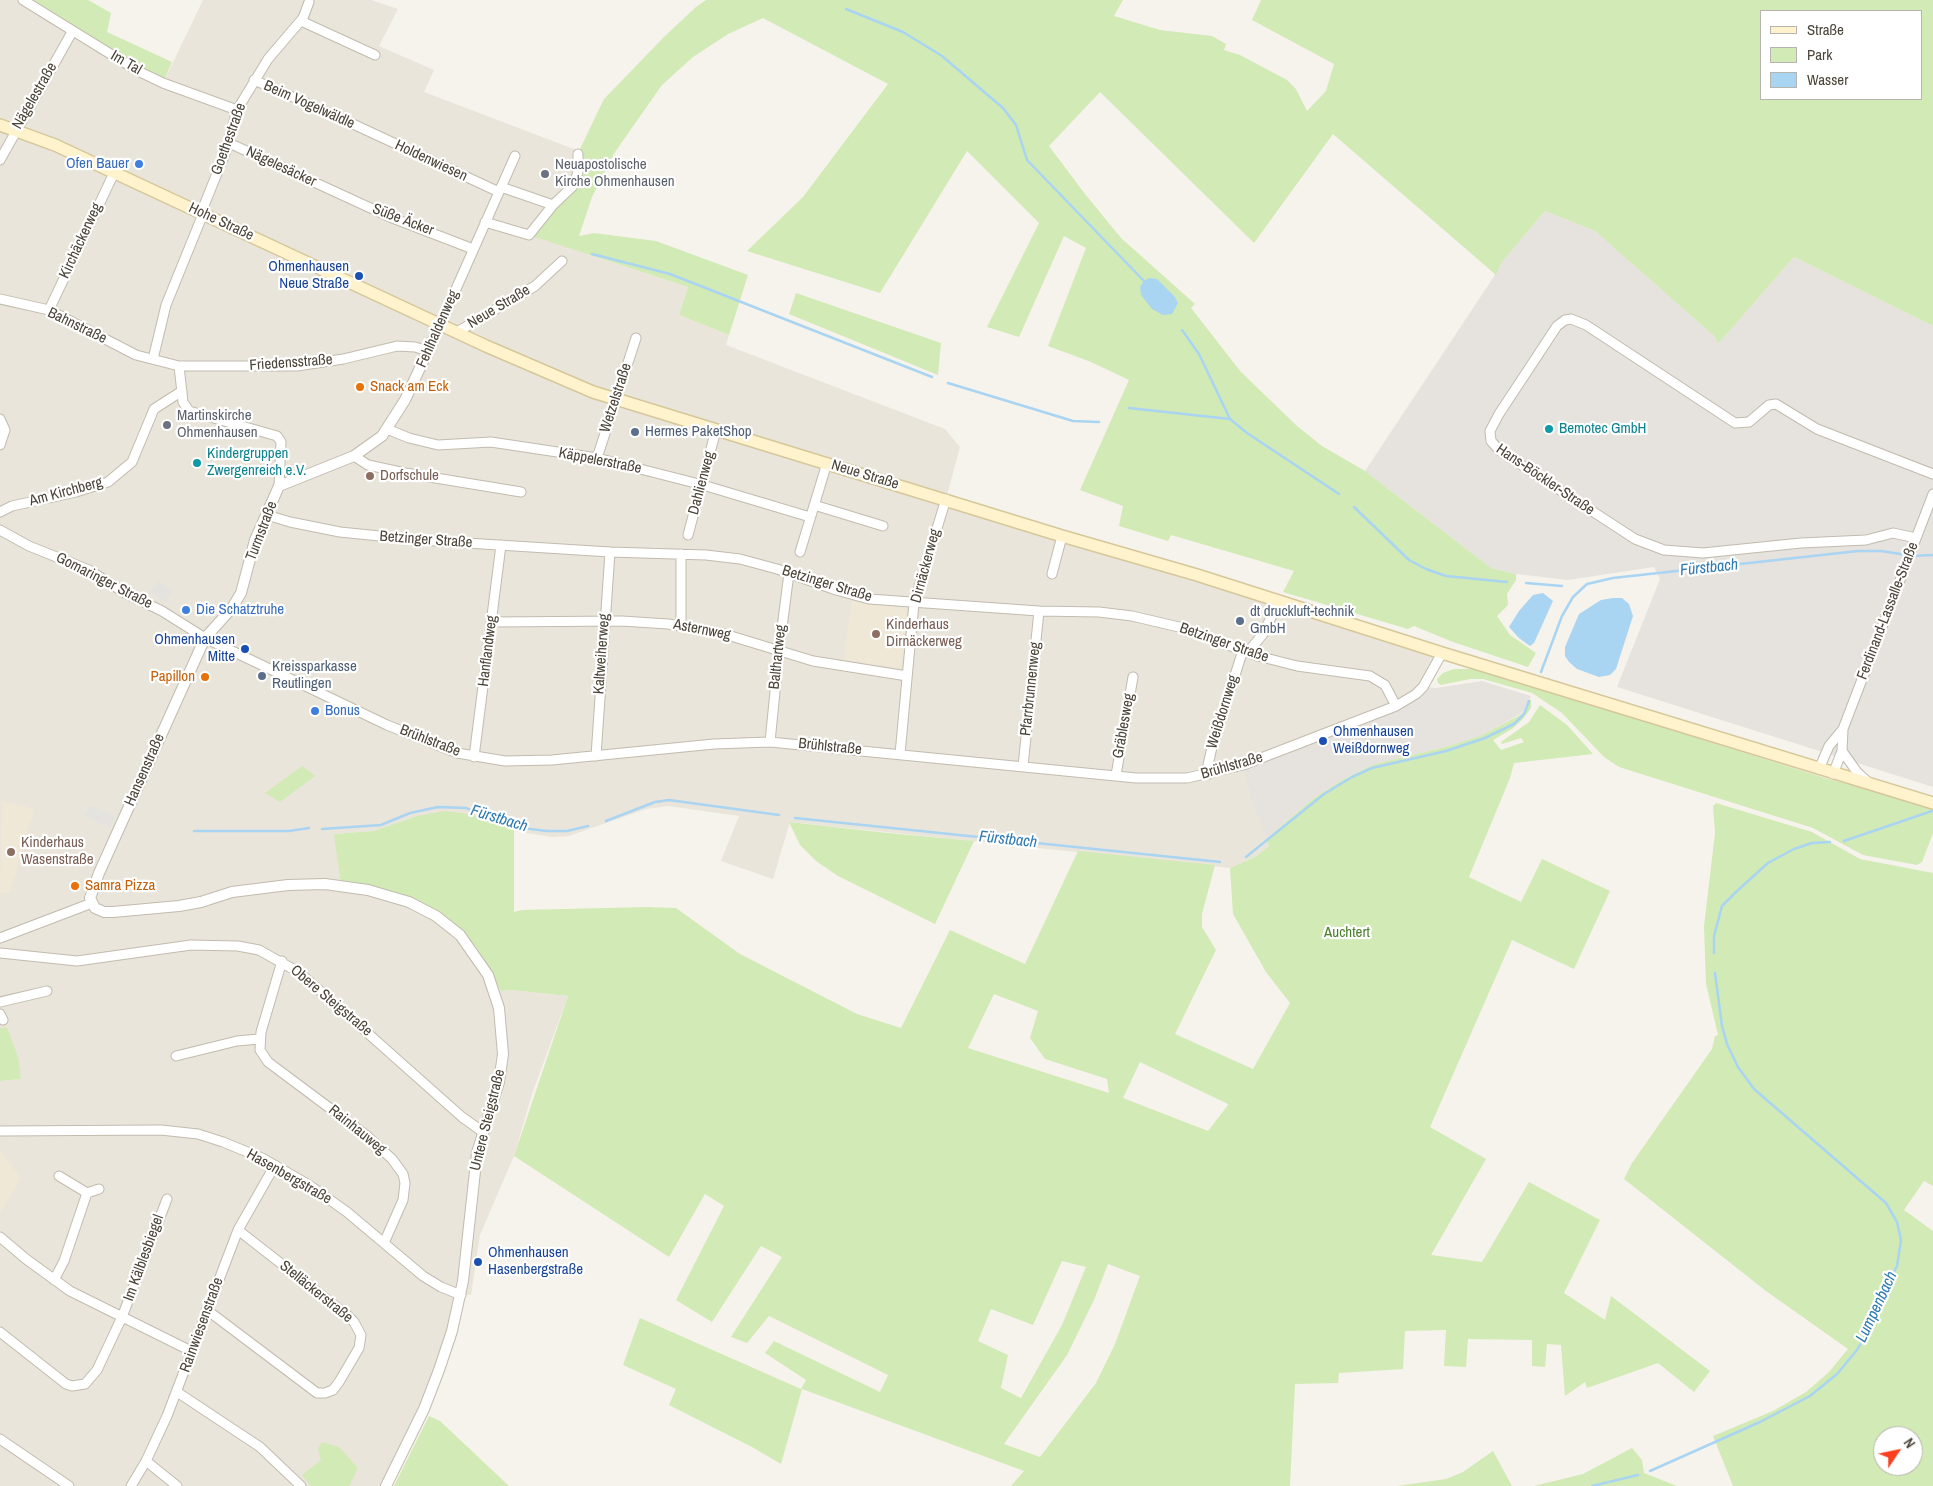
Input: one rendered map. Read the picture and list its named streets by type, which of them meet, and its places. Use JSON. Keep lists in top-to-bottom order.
{
  "streets": {
    "main road": ["Hohe Straße", "Neue Straße"],
    "street": [
      "Im Tal",
      "Nägelestraße",
      "Beim Vogelwäldle",
      "Goethestraße",
      "Holdenwiesen",
      "Nägelesäcker",
      "Süße Äcker",
      "Kirchäckerweg",
      "Bahnstraße",
      "Fehlhaldenweg",
      "Friedensstraße",
      "Wetzelstraße",
      "Käppelerstraße",
      "Hans-Böckler-Straße",
      "Dahlienweg",
      "Am Kirchberg",
      "Turmstraße",
      "Betzinger Straße",
      "Dirnäckerweg",
      "Gomaringer Straße",
      "Ferdinand-Lassalle-Straße",
      "Asternweg",
      "Hanflandweg",
      "Kaltweiherweg",
      "Balthartweg",
      "Pfarrbrunnenweg",
      "Weißdornweg",
      "Gräblesweg",
      "Brühlstraße",
      "Hansenstraße",
      "Obere Steigstraße",
      "Untere Steigstraße",
      "Rainhauweg",
      "Hasenbergstraße",
      "Im Kälblesbiegel",
      "Stelläckerstraße",
      "Rainwiesenstraße"
    ]
  },
  "crossings": [
    ["Im Tal", "Nägelestraße"],
    ["Im Tal", "Goethestraße"],
    ["Nägelestraße", "Hohe Straße"],
    ["Beim Vogelwäldle", "Goethestraße"],
    ["Beim Vogelwäldle", "Holdenwiesen"],
    ["Goethestraße", "Nägelesäcker"],
    ["Goethestraße", "Hohe Straße"],
    ["Goethestraße", "Bahnstraße"],
    ["Goethestraße", "Friedensstraße"],
    ["Holdenwiesen", "Fehlhaldenweg"],
    ["Nägelesäcker", "Süße Äcker"],
    ["Süße Äcker", "Fehlhaldenweg"],
    ["Hohe Straße", "Kirchäckerweg"],
    ["Hohe Straße", "Neue Straße"],
    ["Hohe Straße", "Fehlhaldenweg"],
    ["Kirchäckerweg", "Bahnstraße"],
    ["Neue Straße", "Fehlhaldenweg"],
    ["Neue Straße", "Wetzelstraße"],
    ["Neue Straße", "Dahlienweg"],
    ["Neue Straße", "Dirnäckerweg"],
    ["Neue Straße", "Ferdinand-Lassalle-Straße"],
    ["Neue Straße", "Weißdornweg"],
    ["Neue Straße", "Brühlstraße"],
    ["Bahnstraße", "Friedensstraße"],
    ["Fehlhaldenweg", "Friedensstraße"],
    ["Fehlhaldenweg", "Käppelerstraße"],
    ["Fehlhaldenweg", "Turmstraße"],
    ["Wetzelstraße", "Käppelerstraße"],
    ["Käppelerstraße", "Dahlienweg"],
    ["Hans-Böckler-Straße", "Ferdinand-Lassalle-Straße"],
    ["Am Kirchberg", "Turmstraße"],
    ["Turmstraße", "Betzinger Straße"],
    ["Turmstraße", "Gomaringer Straße"],
    ["Turmstraße", "Brühlstraße"],
    ["Turmstraße", "Hansenstraße"],
    ["Betzinger Straße", "Dirnäckerweg"],
    ["Betzinger Straße", "Hanflandweg"],
    ["Betzinger Straße", "Kaltweiherweg"],
    ["Betzinger Straße", "Balthartweg"],
    ["Betzinger Straße", "Pfarrbrunnenweg"],
    ["Betzinger Straße", "Weißdornweg"],
    ["Betzinger Straße", "Brühlstraße"],
    ["Dirnäckerweg", "Asternweg"],
    ["Dirnäckerweg", "Brühlstraße"],
    ["Gomaringer Straße", "Brühlstraße"],
    ["Gomaringer Straße", "Hansenstraße"],
    ["Asternweg", "Hanflandweg"],
    ["Asternweg", "Kaltweiherweg"],
    ["Asternweg", "Balthartweg"],
    ["Hanflandweg", "Brühlstraße"],
    ["Kaltweiherweg", "Brühlstraße"],
    ["Balthartweg", "Brühlstraße"],
    ["Pfarrbrunnenweg", "Brühlstraße"],
    ["Weißdornweg", "Brühlstraße"],
    ["Gräblesweg", "Brühlstraße"],
    ["Brühlstraße", "Hansenstraße"],
    ["Hansenstraße", "Untere Steigstraße"],
    ["Obere Steigstraße", "Untere Steigstraße"],
    ["Untere Steigstraße", "Hasenbergstraße"],
    ["Rainhauweg", "Hasenbergstraße"],
    ["Hasenbergstraße", "Rainwiesenstraße"],
    ["Im Kälblesbiegel", "Rainwiesenstraße"],
    ["Stelläckerstraße", "Rainwiesenstraße"]
  ],
  "water": ["Fürstbach", "Lumpenbach"],
  "parks": ["Auchtert"],
  "places": [
    "Ofen Bauer",
    "Neuapostolische Kirche Ohmenhausen",
    "Ohmenhausen Neue Straße",
    "Snack am Eck",
    "Martinskirche Ohmenhausen",
    "Bemotec GmbH",
    "Hermes PaketShop",
    "Kindergruppen Zwergenreich e.V.",
    "Dorfschule",
    "Die Schatztruhe",
    "dt druckluft-technik GmbH",
    "Kinderhaus Dirnäckerweg",
    "Ohmenhausen Mitte",
    "Kreissparkasse Reutlingen",
    "Papillon",
    "Bonus",
    "Ohmenhausen Weißdornweg",
    "Kinderhaus Wasenstraße",
    "Samra Pizza",
    "Ohmenhausen Hasenbergstraße"
  ],
  "legend": ["Straße", "Park", "Wasser"],
  "north": "top right"
}
